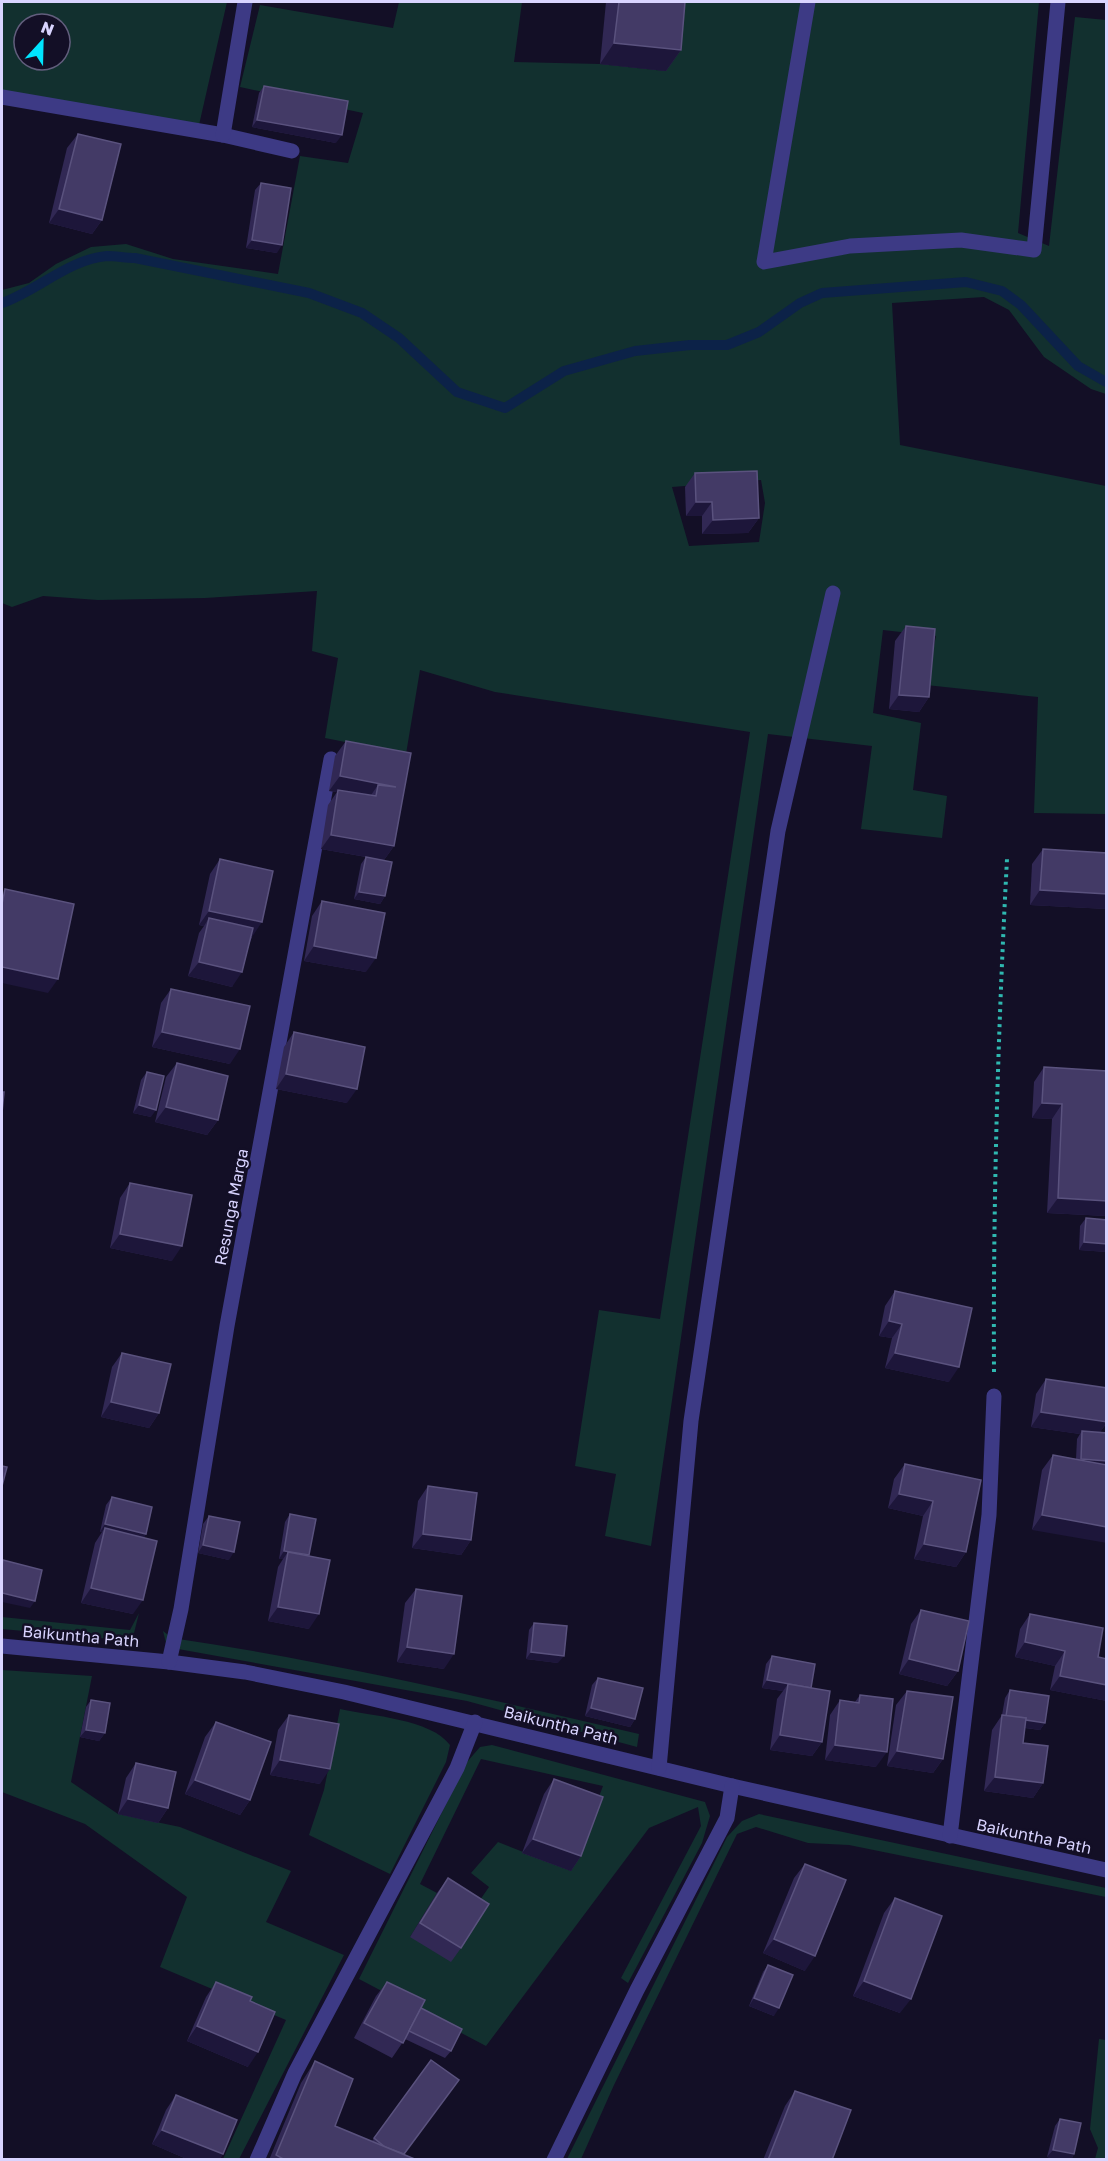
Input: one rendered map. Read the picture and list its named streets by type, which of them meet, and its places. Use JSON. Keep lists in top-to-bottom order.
{
  "streets": {
    "street": ["Resunga Marga", "Baikuntha Path"]
  },
  "crossings": [
    ["Resunga Marga", "Baikuntha Path"]
  ],
  "north": "top"
}
